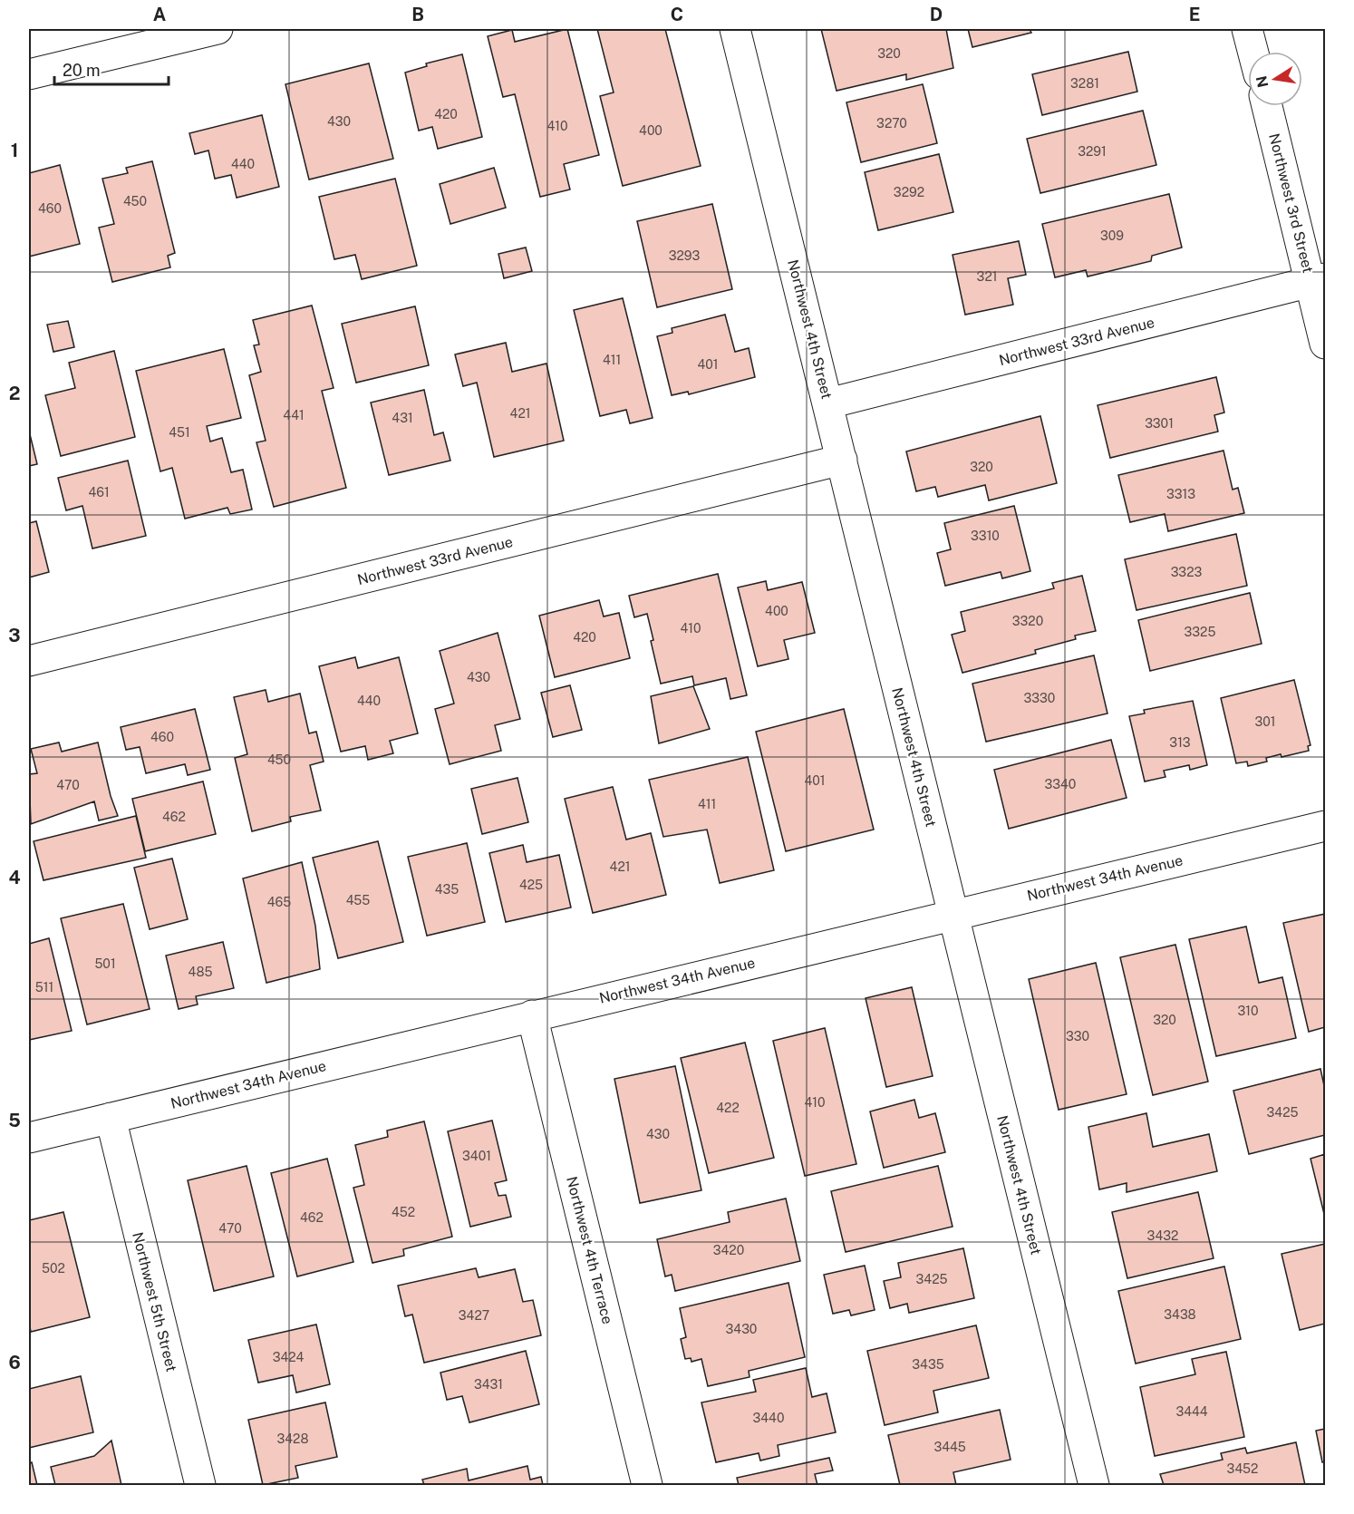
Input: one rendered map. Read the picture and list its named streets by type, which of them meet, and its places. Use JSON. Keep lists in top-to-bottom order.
{
  "streets": {
    "street": [
      "Northwest 3rd Street",
      "Northwest 4th Street",
      "Northwest 33rd Avenue",
      "Northwest 34th Avenue",
      "Northwest 4th Terrace",
      "Northwest 5th Street"
    ]
  },
  "crossings": [
    ["Northwest 3rd Street", "Northwest 33rd Avenue"],
    ["Northwest 4th Street", "Northwest 33rd Avenue"],
    ["Northwest 4th Street", "Northwest 34th Avenue"],
    ["Northwest 34th Avenue", "Northwest 4th Terrace"],
    ["Northwest 34th Avenue", "Northwest 5th Street"]
  ],
  "house_numbers": [
    "320",
    "3281",
    "420",
    "430",
    "3270",
    "410",
    "400",
    "3291",
    "440",
    "3292",
    "450",
    "460",
    "309",
    "3293",
    "321",
    "411",
    "401",
    "421",
    "441",
    "431",
    "3301",
    "451",
    "320",
    "461",
    "3313",
    "3310",
    "3323",
    "400",
    "3320",
    "410",
    "3325",
    "420",
    "430",
    "3330",
    "440",
    "301",
    "460",
    "313",
    "450",
    "401",
    "3340",
    "470",
    "411",
    "462",
    "421",
    "425",
    "435",
    "455",
    "465",
    "501",
    "485",
    "511",
    "310",
    "320",
    "330",
    "410",
    "422",
    "3425",
    "430",
    "3401",
    "452",
    "462",
    "470",
    "3432",
    "3420",
    "502",
    "3425",
    "3438",
    "3427",
    "3430",
    "3424",
    "3435",
    "3431",
    "3444",
    "3440",
    "3428",
    "3445",
    "3452"
  ],
  "scale_bar": "20 m",
  "north": "left",
  "grid": {
    "columns": [
      "A",
      "B",
      "C",
      "D",
      "E"
    ],
    "rows": [
      "1",
      "2",
      "3",
      "4",
      "5",
      "6"
    ]
  }
}
